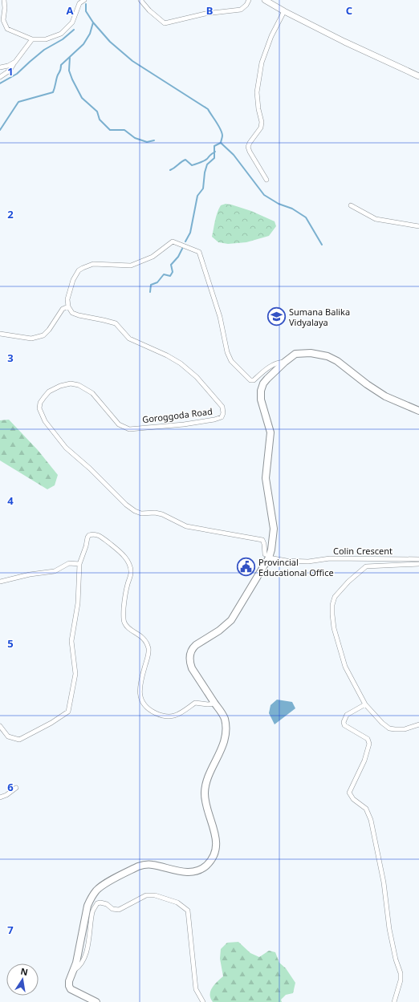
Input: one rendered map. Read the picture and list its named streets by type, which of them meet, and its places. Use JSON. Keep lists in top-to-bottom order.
{
  "streets": {
    "street": ["Goroggoda Road", "Colin Crescent"]
  },
  "crossings": [
    ["Goroggoda Road", "Colin Crescent"]
  ],
  "places": {
    "school or university": ["Sumana Balika Vidyalaya"],
    "public building": ["Provincial Educational Office"]
  },
  "north": "top",
  "grid": {
    "columns": ["A", "B", "C"],
    "rows": [
      "1",
      "2",
      "3",
      "4",
      "5",
      "6",
      "7"
    ]
  }
}
